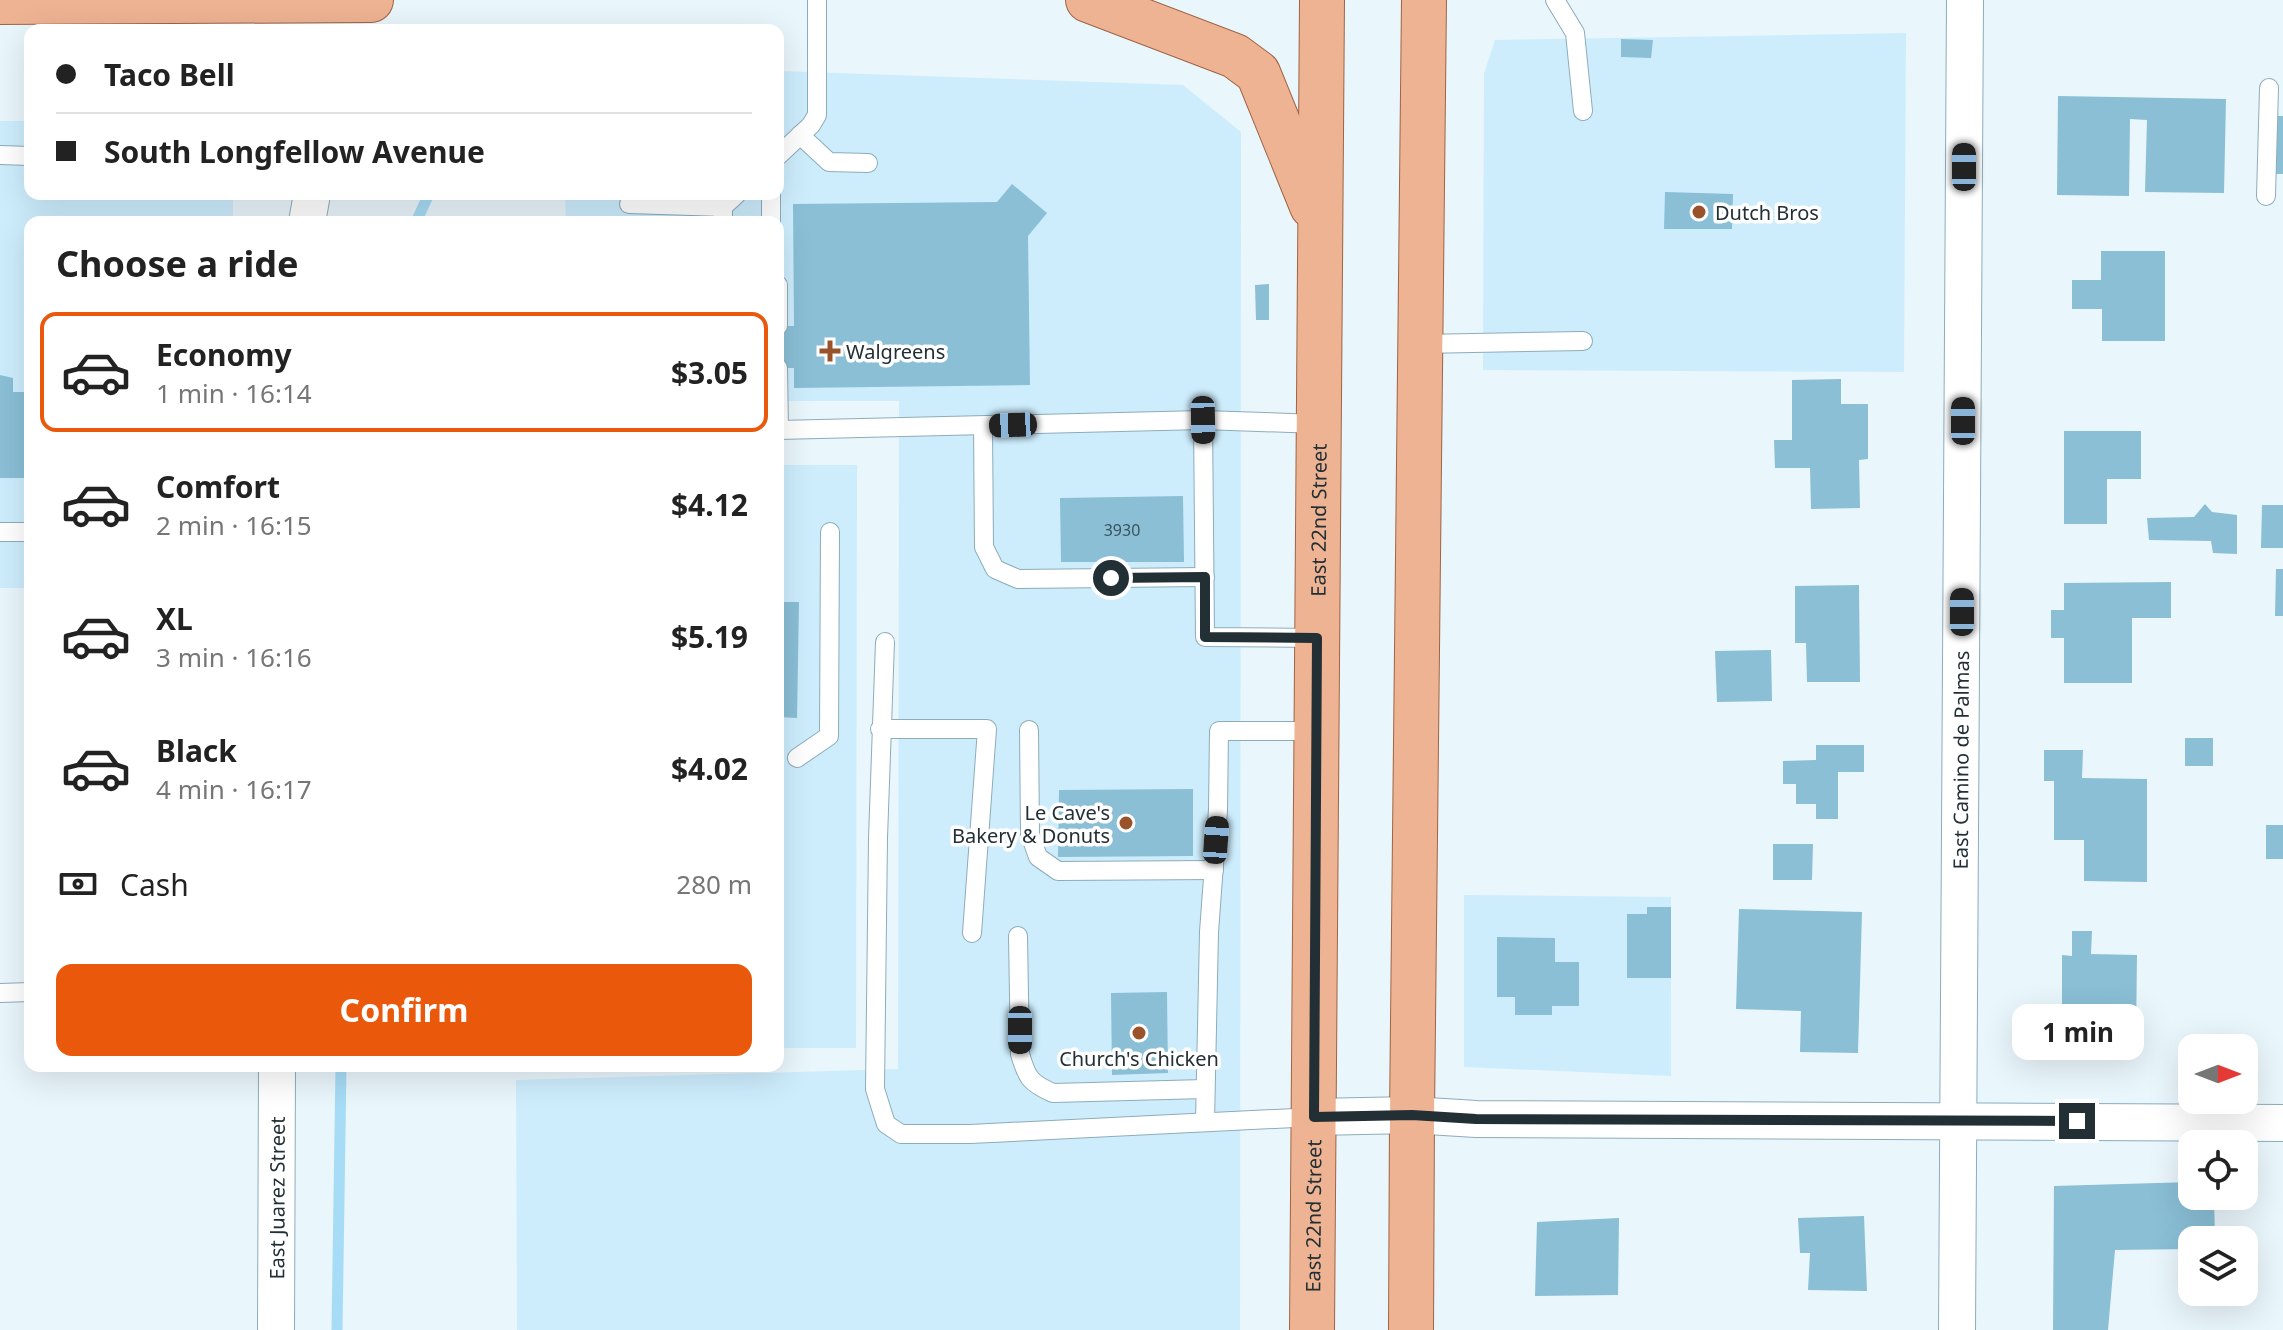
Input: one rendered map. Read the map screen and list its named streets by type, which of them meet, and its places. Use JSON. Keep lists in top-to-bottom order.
{
  "streets": {
    "main road": ["East 22nd Street"],
    "street": ["East Camino de Palmas", "East Juarez Street"]
  },
  "places": {
    "other": ["Dutch Bros", "Le Cave's Bakery & Donuts", "Church's Chicken"],
    "health": ["Walgreens"]
  },
  "house_numbers": ["3930"],
  "north": "right",
  "page": {
    "banner": ["Taco Bell", "South Longfellow Avenue"],
    "heading": "Choose a ride",
    "list": [
      {
        "name": "Economy",
        "note": "1 min · 16:14",
        "value": "$3.05"
      },
      {
        "name": "Comfort",
        "note": "2 min · 16:15",
        "value": "$4.12"
      },
      {
        "name": "XL",
        "note": "3 min · 16:16",
        "value": "$5.19"
      },
      {
        "name": "Black",
        "note": "4 min · 16:17",
        "value": "$4.02"
      }
    ],
    "pay": ["Cash", "280 m"],
    "buttons": "Confirm",
    "bubble": "1 min"
  }
}
